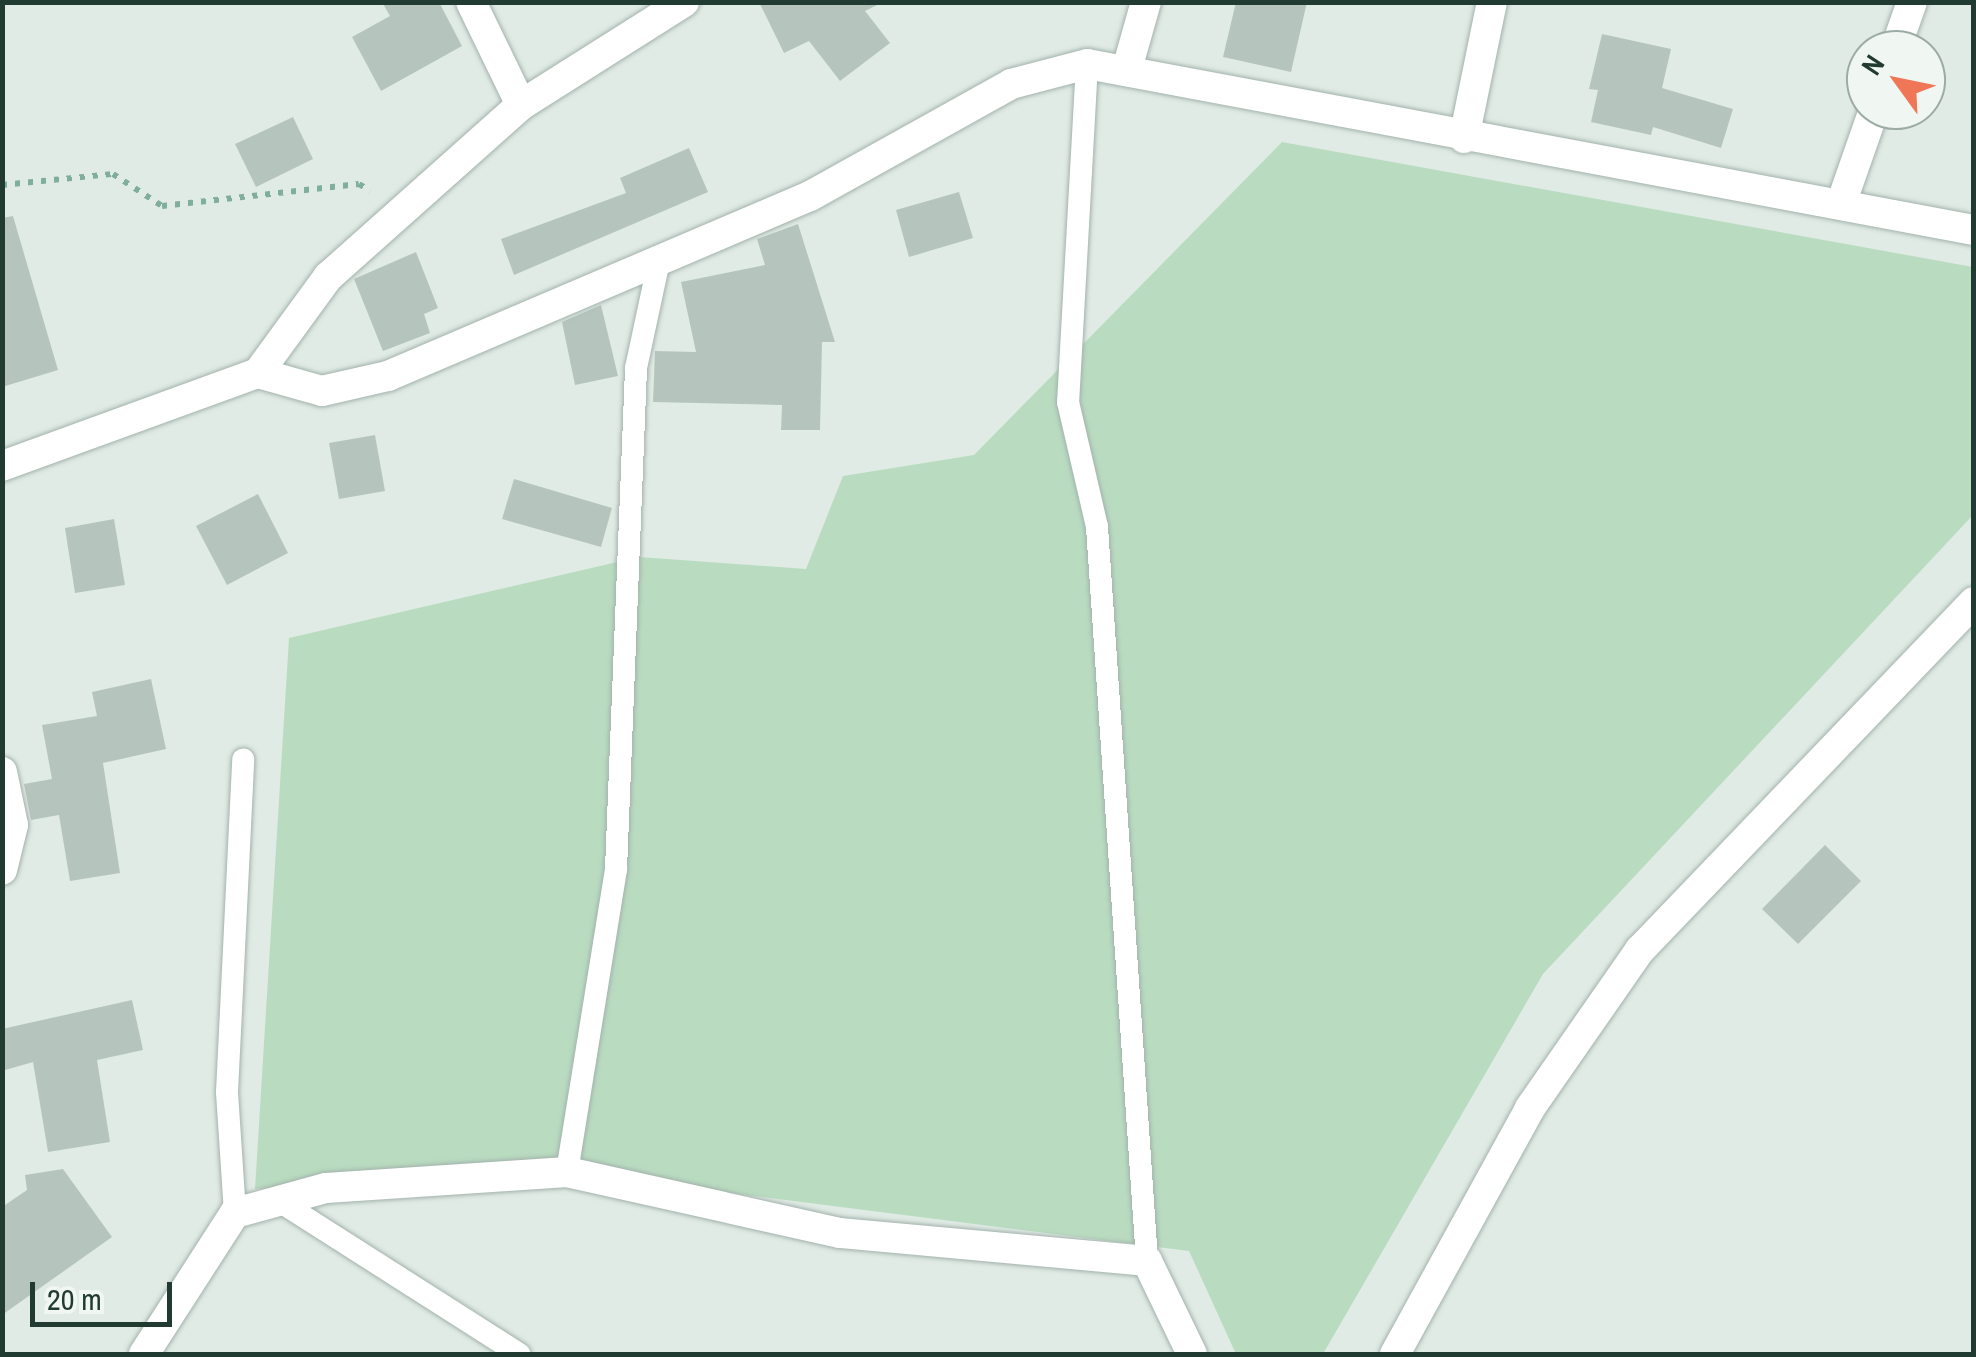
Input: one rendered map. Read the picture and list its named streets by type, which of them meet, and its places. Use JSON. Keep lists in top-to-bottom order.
{
  "scale_bar": "20 m",
  "north": "top left"
}
